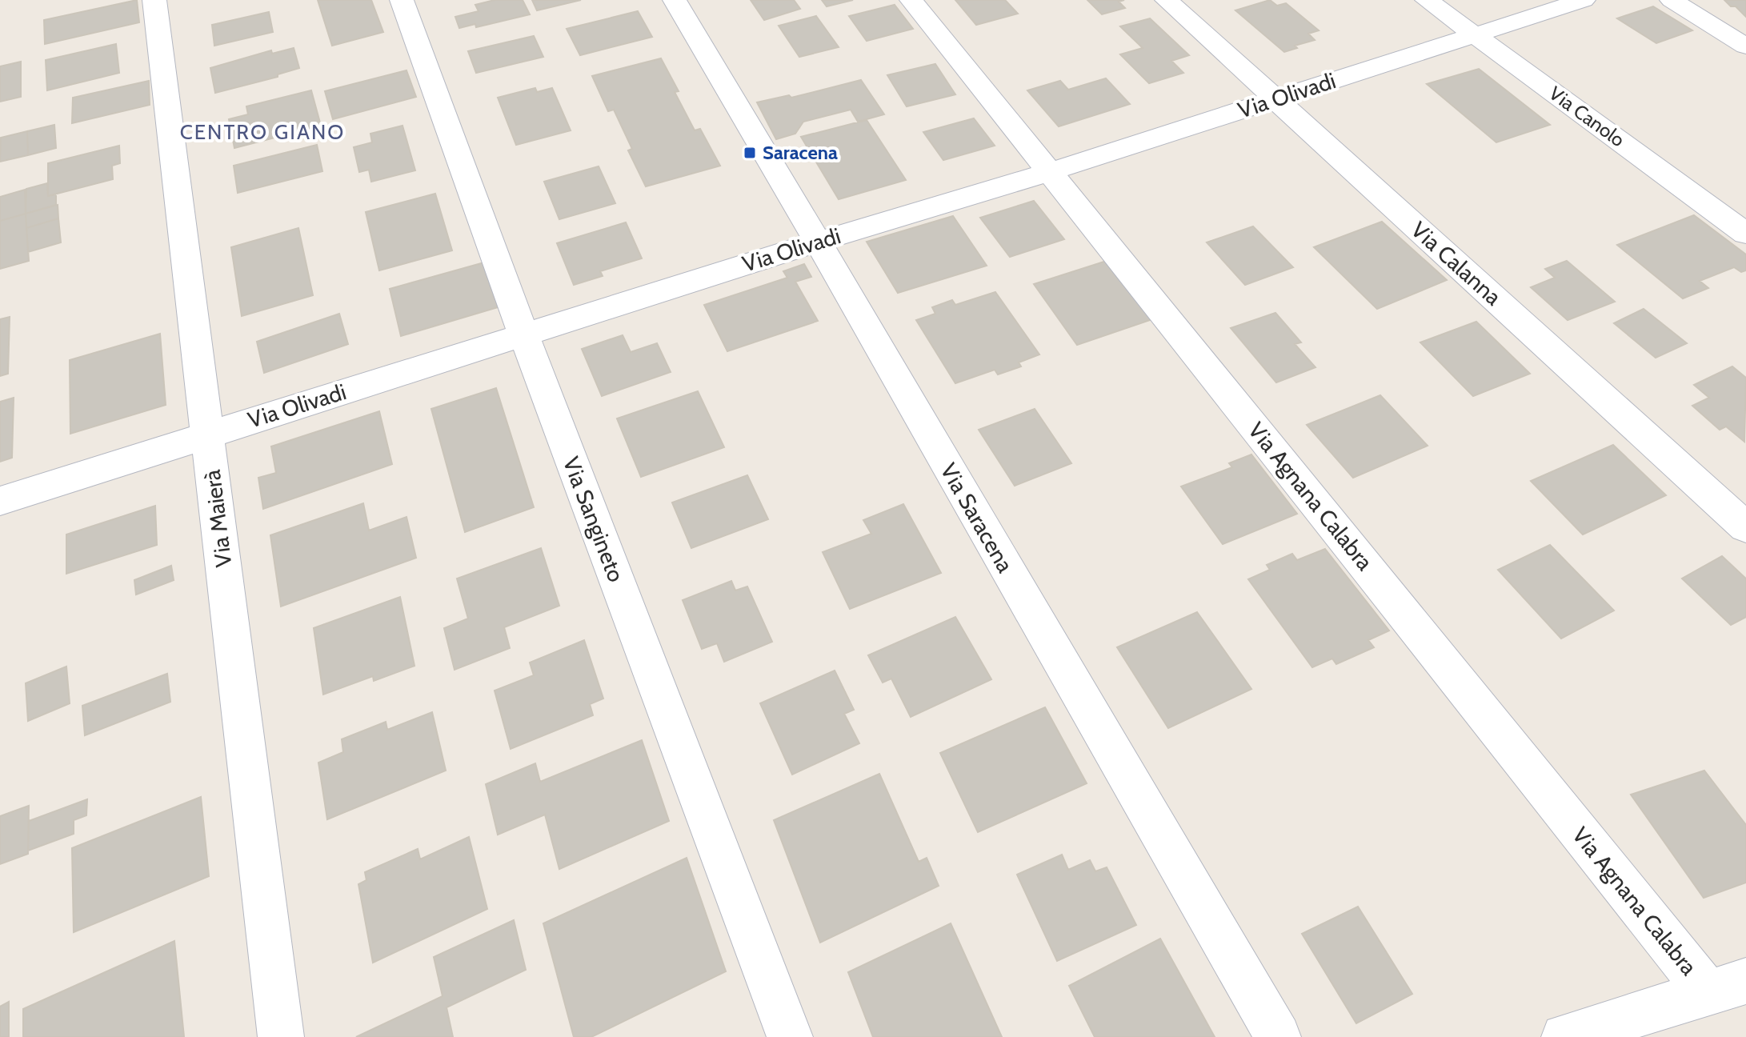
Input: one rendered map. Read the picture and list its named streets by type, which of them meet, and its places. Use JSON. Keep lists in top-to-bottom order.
{
  "streets": {
    "street": [
      "Via Olivadi",
      "Via Canolo",
      "Via Calanna",
      "Via Agnana Calabra",
      "Via Saracena",
      "Via Maierà",
      "Via Sangineto"
    ]
  },
  "crossings": [
    ["Via Olivadi", "Via Canolo"],
    ["Via Olivadi", "Via Calanna"],
    ["Via Olivadi", "Via Agnana Calabra"],
    ["Via Olivadi", "Via Saracena"],
    ["Via Olivadi", "Via Maierà"],
    ["Via Olivadi", "Via Sangineto"]
  ],
  "districts": ["CENTRO GIANO"],
  "places": {
    "transit": ["Saracena"]
  }
}
